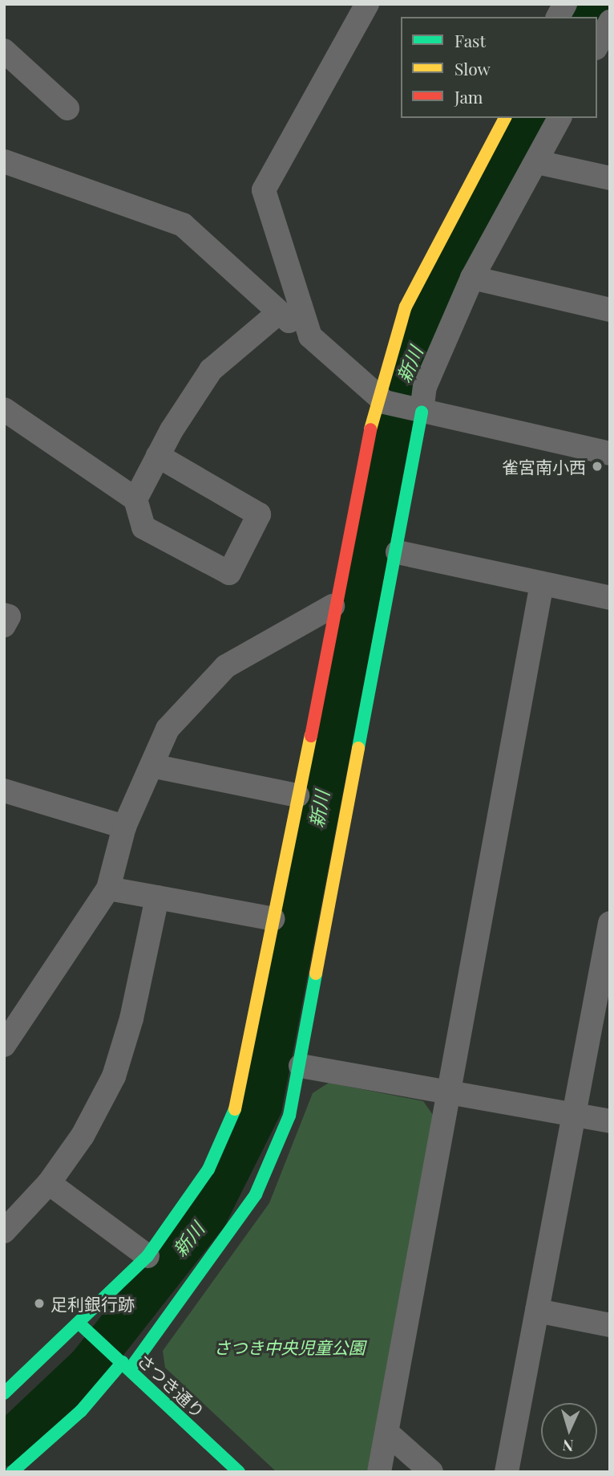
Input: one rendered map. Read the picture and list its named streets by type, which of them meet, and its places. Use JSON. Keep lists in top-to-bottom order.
{
  "streets": {
    "street": ["さつき通り"]
  },
  "water": ["新川"],
  "parks": ["さつき中央児童公園"],
  "places": ["雀宮南小西", "足利銀行跡"],
  "legend": ["Fast", "Slow", "Jam"],
  "north": "bottom"
}
